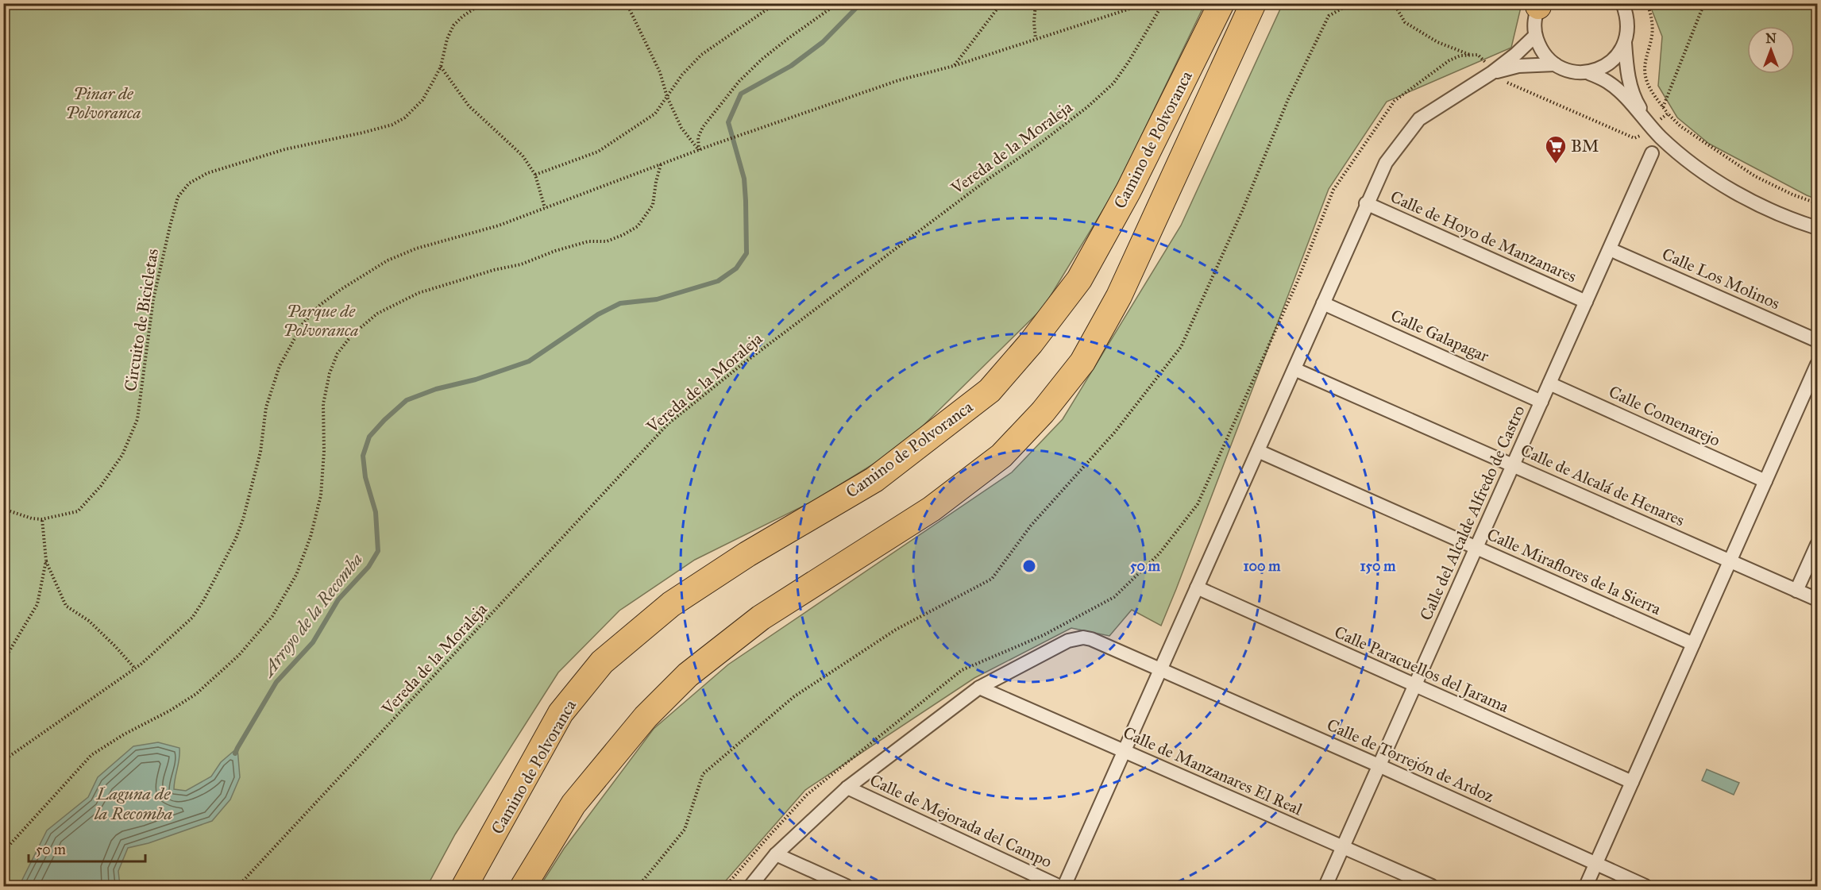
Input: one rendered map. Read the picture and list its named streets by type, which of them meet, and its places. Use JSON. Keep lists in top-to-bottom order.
{
  "streets": {
    "highway": ["Camino de Polvoranca"],
    "street": [
      "Calle de Hoyo de Manzanares",
      "Calle Los Molinos",
      "Calle Galapagar",
      "Calle Comenarejo",
      "Calle de Alcalá de Henares",
      "Calle del Alcalde Alfredo de Castro",
      "Calle Miraflores de la Sierra",
      "Calle Paracuellos del Jarama",
      "Calle de Torrejón de Ardoz",
      "Calle de Manzanares El Real",
      "Calle de Mejorada del Campo"
    ],
    "path": ["Vereda de la Moraleja", "Circuito de Bicicletas"]
  },
  "crossings": [
    ["Calle de Hoyo de Manzanares", "Calle del Alcalde Alfredo de Castro"],
    ["Calle Los Molinos", "Calle del Alcalde Alfredo de Castro"],
    ["Calle Galapagar", "Calle del Alcalde Alfredo de Castro"],
    ["Calle Comenarejo", "Calle del Alcalde Alfredo de Castro"],
    ["Calle de Alcalá de Henares", "Calle del Alcalde Alfredo de Castro"],
    ["Calle del Alcalde Alfredo de Castro", "Calle Miraflores de la Sierra"],
    ["Calle del Alcalde Alfredo de Castro", "Calle Paracuellos del Jarama"],
    ["Calle del Alcalde Alfredo de Castro", "Calle de Torrejón de Ardoz"],
    ["Calle del Alcalde Alfredo de Castro", "Calle de Manzanares El Real"],
    ["Calle de Torrejón de Ardoz", "Calle de Manzanares El Real"],
    ["Calle de Torrejón de Ardoz", "Calle de Mejorada del Campo"]
  ],
  "water": ["Arroyo de la Recomba", "Laguna de la Recomba"],
  "parks": ["Pinar de Polvoranca", "Parque de Polvoranca"],
  "places": {
    "supermarket": ["BM"]
  },
  "scale_bar": "50 m",
  "north": "top",
  "rings": ["50 m", "100 m", "150 m"]
}
